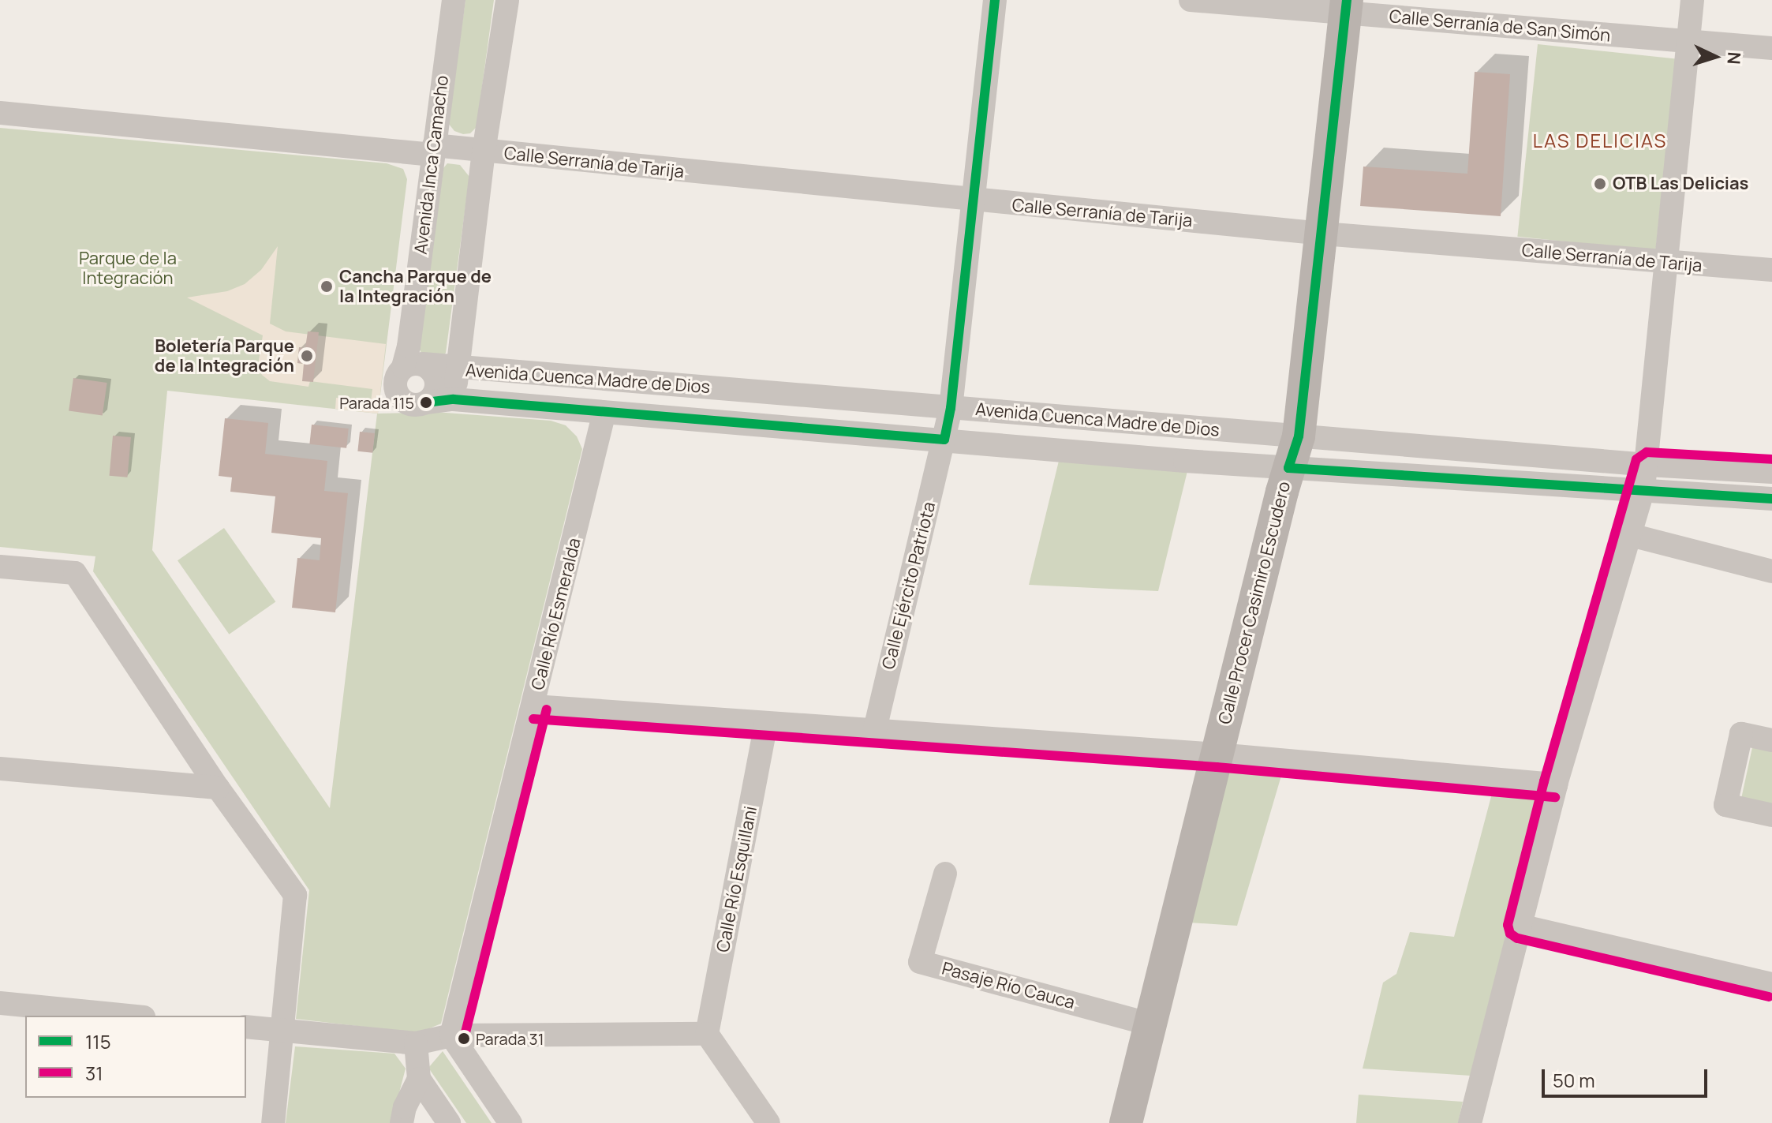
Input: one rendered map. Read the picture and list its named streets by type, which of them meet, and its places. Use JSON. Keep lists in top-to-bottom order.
{
  "streets": {
    "main road": ["Calle Procer Casimiro Escudero"],
    "street": [
      "Calle Serranía de San Simón",
      "Calle Serranía de Tarija",
      "Avenida Inca Camacho",
      "Avenida Cuenca Madre de Dios",
      "Calle Ejército Patriota",
      "Calle Río Esmeralda",
      "Calle Río Esquillani",
      "Pasaje Río Cauca"
    ]
  },
  "crossings": [
    ["Calle Serranía de San Simón", "Calle Procer Casimiro Escudero"],
    ["Calle Serranía de Tarija", "Avenida Inca Camacho"],
    ["Calle Serranía de Tarija", "Calle Procer Casimiro Escudero"],
    ["Avenida Inca Camacho", "Avenida Cuenca Madre de Dios"],
    ["Avenida Cuenca Madre de Dios", "Calle Ejército Patriota"],
    ["Avenida Cuenca Madre de Dios", "Calle Procer Casimiro Escudero"],
    ["Avenida Cuenca Madre de Dios", "Calle Río Esmeralda"],
    ["Calle Procer Casimiro Escudero", "Pasaje Río Cauca"]
  ],
  "districts": ["LAS DELICIAS"],
  "parks": ["Parque de la Integración"],
  "places": [
    "OTB Las Delicias",
    "Cancha Parque de la Integración",
    "Boletería Parque de la Integración",
    "Parada 115",
    "Parada 31"
  ],
  "lines": ["transit line 115", "transit line 31"],
  "legend": ["115", "31"],
  "scale_bar": "50 m",
  "north": "right"
}
